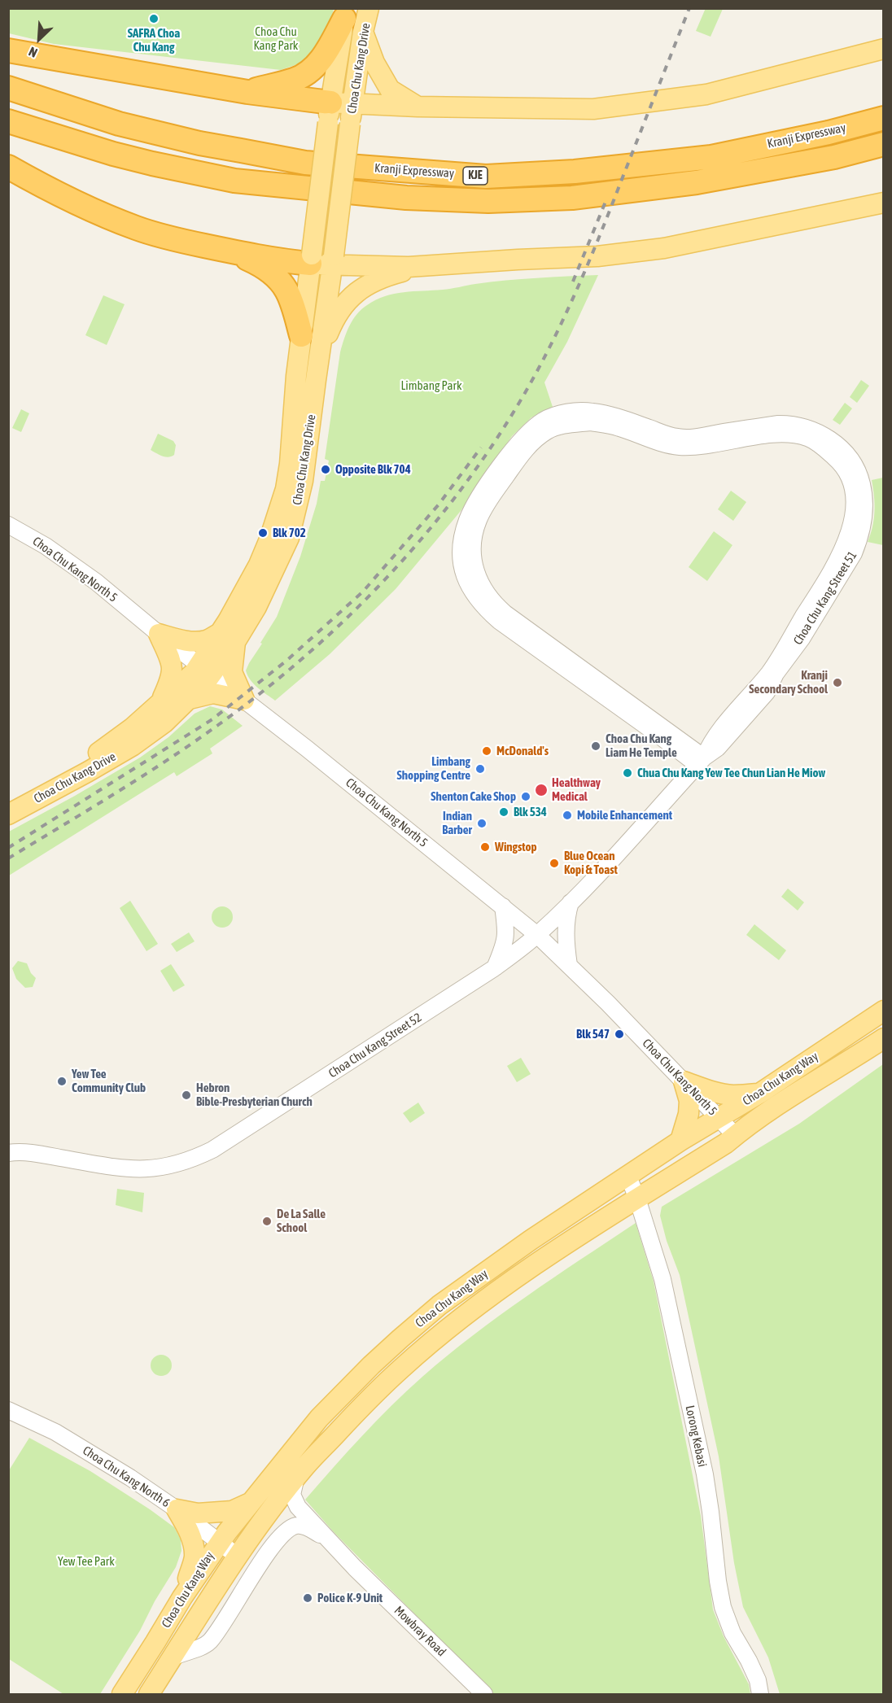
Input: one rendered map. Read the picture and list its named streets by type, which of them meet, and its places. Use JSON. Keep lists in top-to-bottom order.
{
  "streets": {
    "highway": ["Kranji Expressway", "KJE"],
    "main road": ["Choa Chu Kang Drive", "Choa Chu Kang Way"],
    "street": [
      "Choa Chu Kang North 5",
      "Choa Chu Kang Street 51",
      "Choa Chu Kang Street 52",
      "Lorong Kebasi",
      "Choa Chu Kang North 6",
      "Mowbray Road"
    ]
  },
  "crossings": [
    ["Choa Chu Kang Drive", "Choa Chu Kang North 5"],
    ["Choa Chu Kang North 5", "Choa Chu Kang Street 51"],
    ["Choa Chu Kang North 5", "Choa Chu Kang Street 52"],
    ["Choa Chu Kang North 5", "Choa Chu Kang Way"],
    ["Choa Chu Kang Street 51", "Choa Chu Kang Street 52"],
    ["Choa Chu Kang Way", "Lorong Kebasi"],
    ["Choa Chu Kang Way", "Choa Chu Kang North 6"],
    ["Choa Chu Kang Way", "Mowbray Road"]
  ],
  "parks": ["Choa Chu Kang Park", "Limbang Park", "Yew Tee Park"],
  "places": [
    "SAFRA Choa Chu Kang",
    "Opposite Blk 704",
    "Blk 702",
    "Kranji Secondary School",
    "Choa Chu Kang Liam He Temple",
    "McDonald's",
    "Limbang Shopping Centre",
    "Chua Chu Kang Yew Tee Chun Lian He Miow",
    "Healthway Medical",
    "Shenton Cake Shop",
    "Blk 534",
    "Mobile Enhancement",
    "Indian Barber",
    "Wingstop",
    "Blue Ocean Kopi & Toast",
    "Blk 547",
    "Yew Tee Community Club",
    "Hebron Bible-Presbyterian Church",
    "De La Salle School",
    "Police K-9 Unit"
  ],
  "north": "bottom left"
}
